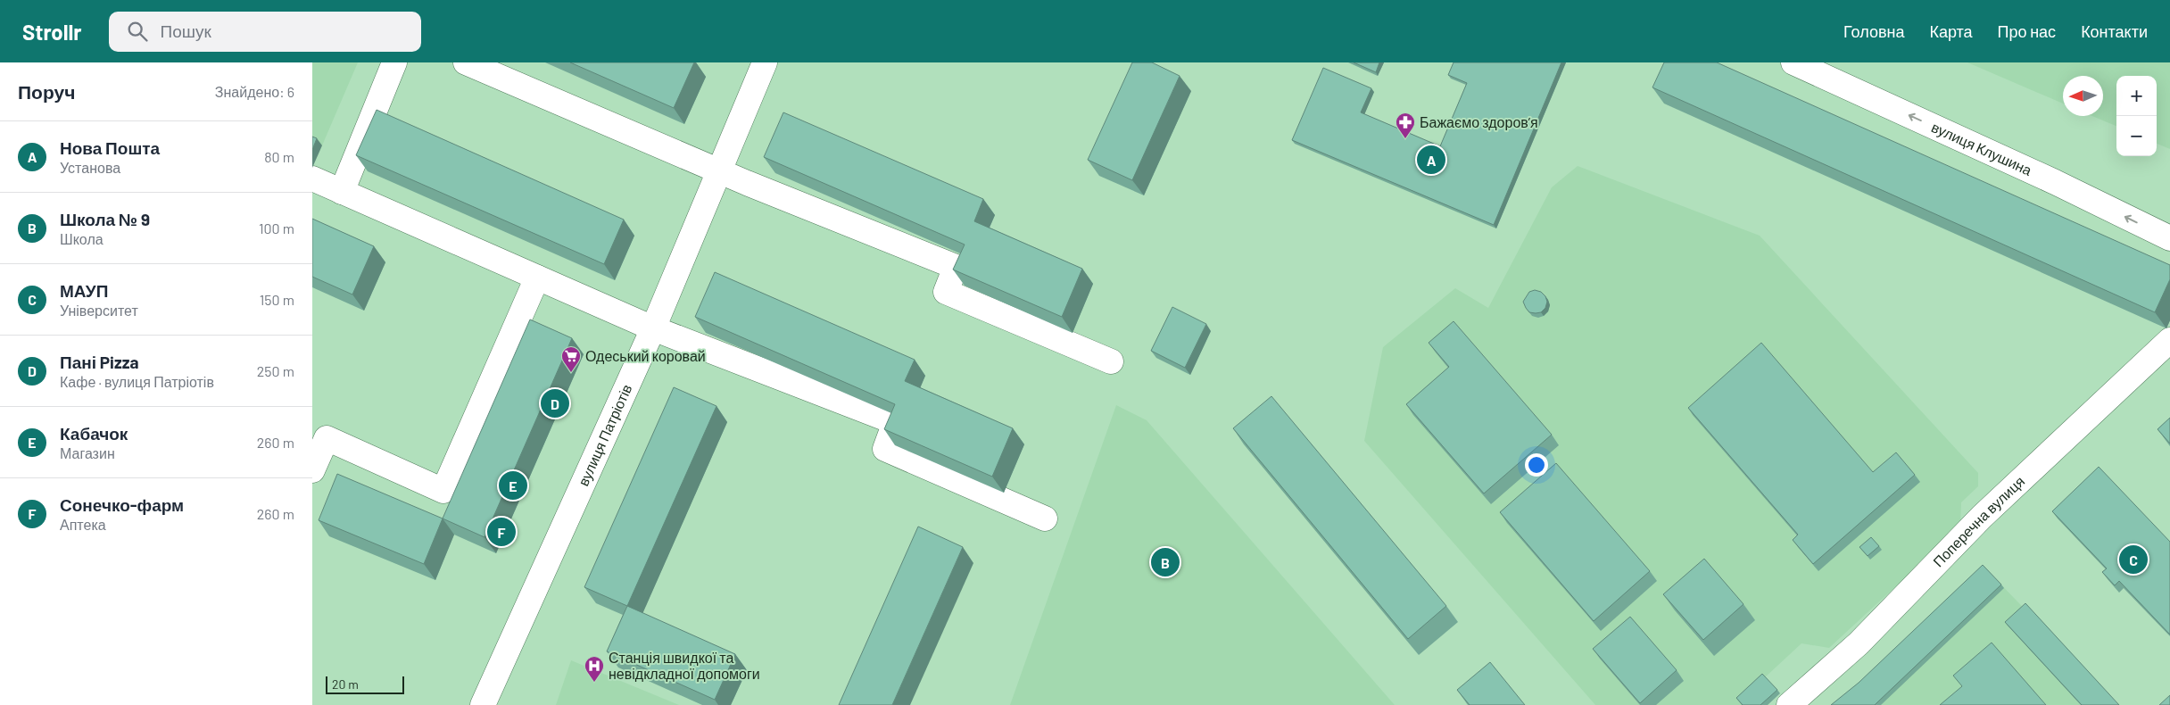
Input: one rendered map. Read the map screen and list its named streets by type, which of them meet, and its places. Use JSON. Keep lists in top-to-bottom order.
{
  "streets": {
    "street": ["вулиця Клушина", "вулиця Патріотів", "Поперечна вулиця"]
  },
  "one_way": ["вулиця Клушина"],
  "places": {
    "pharmacy": ["Бажаємо здоровʼя"],
    "supermarket": ["Одеський коровай"],
    "hospital": ["Станція швидкої та невідкладної допомоги"]
  },
  "scale_bar": "20 m",
  "north": "left",
  "page": {
    "header": "Strollr",
    "search": "Пошук",
    "nav": [
      "Головна",
      "Карта",
      "Про нас",
      "Контакти"
    ],
    "heading": ["Поруч", "Знайдено: 6"],
    "map_buttons": ["+", "−"],
    "list": [
      {
        "mark": "A",
        "name": "Нова Пошта",
        "note": "Установа",
        "value": "80 m"
      },
      {
        "mark": "B",
        "name": "Школа № 9",
        "note": "Школа",
        "value": "100 m"
      },
      {
        "mark": "C",
        "name": "МАУП",
        "note": "Університет",
        "value": "150 m"
      },
      {
        "mark": "D",
        "name": "Пані Pizza",
        "note": "Кафе · вулиця Патріотів",
        "value": "250 m"
      },
      {
        "mark": "E",
        "name": "Кабачок",
        "note": "Магазин",
        "value": "260 m"
      },
      {
        "mark": "F",
        "name": "Сонечко-фарм",
        "note": "Аптека",
        "value": "260 m"
      }
    ],
    "pins": [
      "A",
      "D",
      "E",
      "F",
      "C",
      "B"
    ],
    "scale": "20 m"
  }
}
